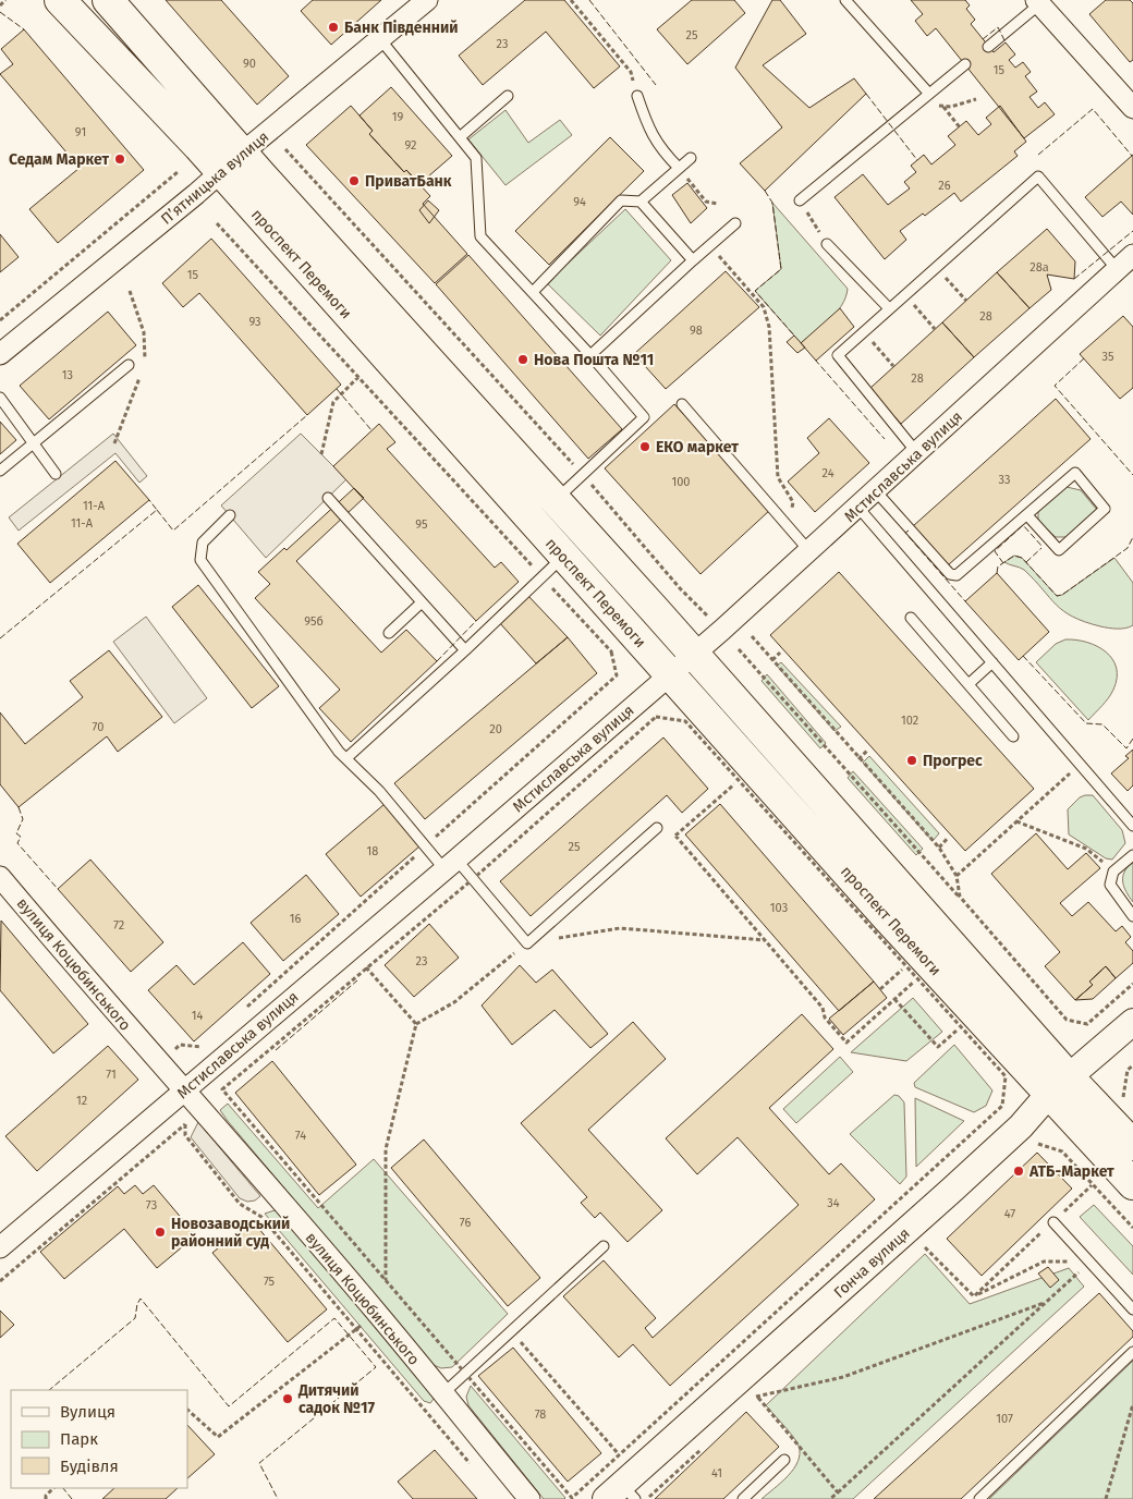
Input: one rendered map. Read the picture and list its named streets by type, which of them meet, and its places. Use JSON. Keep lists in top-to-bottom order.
{
  "streets": {
    "main road": ["проспект Перемоги"],
    "street": [
      "Пʼятницька вулиця",
      "Мстиславська вулиця",
      "вулиця Коцюбинського",
      "Гонча вулиця"
    ]
  },
  "crossings": [
    ["Пʼятницька вулиця", "проспект Перемоги"],
    ["проспект Перемоги", "Мстиславська вулиця"],
    ["проспект Перемоги", "Гонча вулиця"],
    ["Мстиславська вулиця", "вулиця Коцюбинського"]
  ],
  "places": [
    "Банк Південний",
    "Седам Маркет",
    "ПриватБанк",
    "Нова Пошта №11",
    "ЕКО маркет",
    "Прогрес",
    "АТБ-Маркет",
    "Новозаводський районний суд",
    "Дитячий садок №17"
  ],
  "house_numbers": [
    "25",
    "23",
    "90",
    "15",
    "19",
    "91",
    "92",
    "26",
    "94",
    "28а",
    "15",
    "28",
    "93",
    "98",
    "35",
    "13",
    "28",
    "24",
    "33",
    "100",
    "11-А",
    "11-А",
    "95",
    "95б",
    "102",
    "70",
    "20",
    "25",
    "18",
    "103",
    "16",
    "72",
    "23",
    "14",
    "71",
    "12",
    "74",
    "34",
    "73",
    "47",
    "76",
    "75",
    "78",
    "107",
    "41"
  ],
  "legend": ["Вулиця", "Парк", "Будівля"]
}
